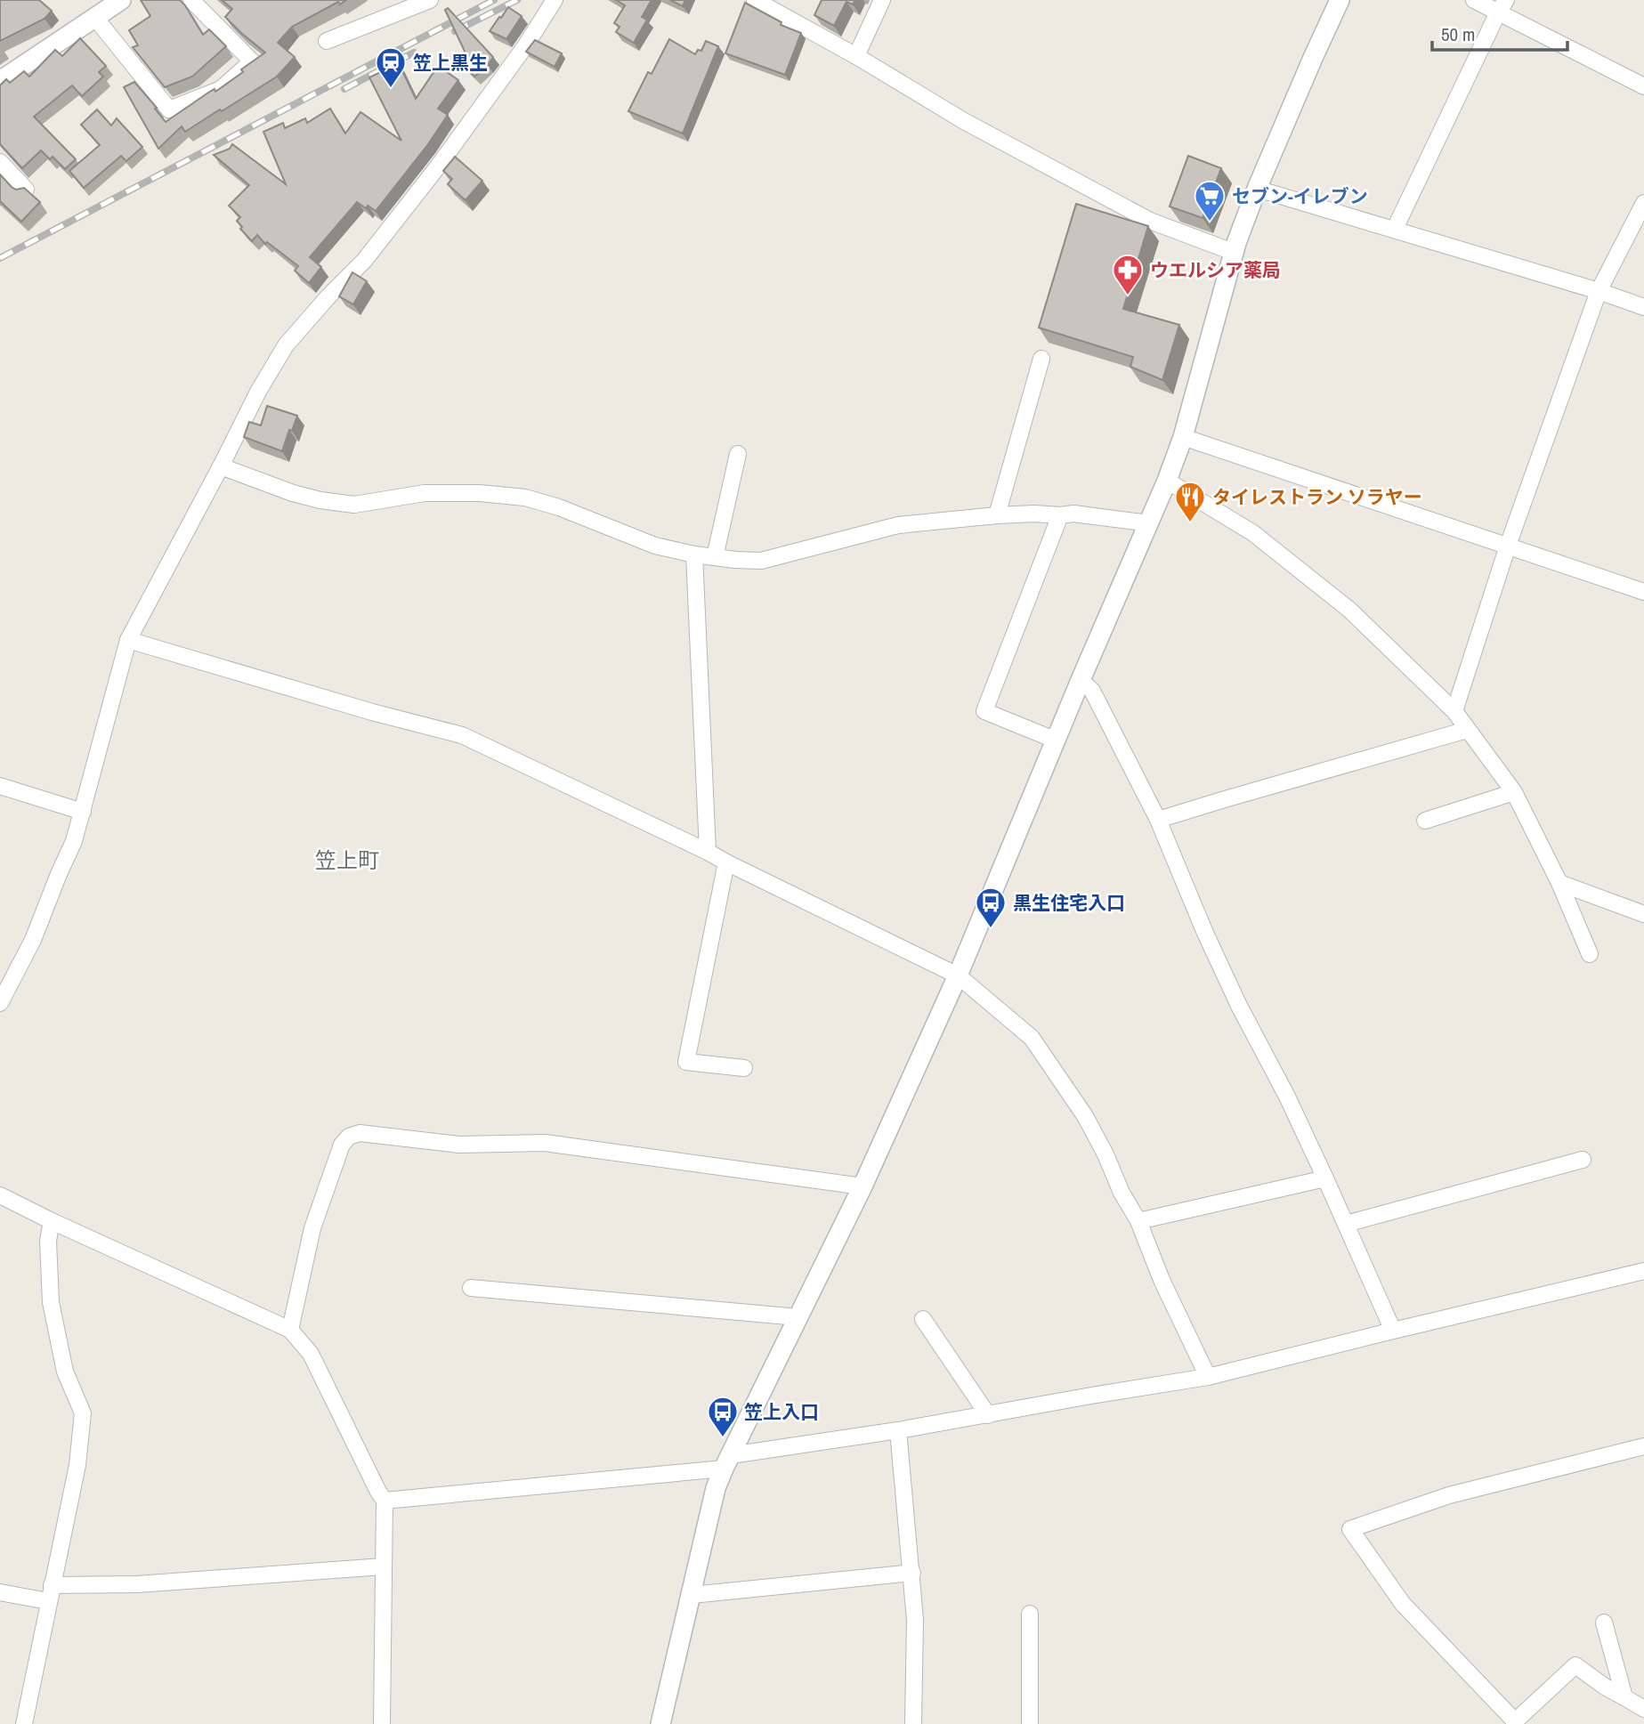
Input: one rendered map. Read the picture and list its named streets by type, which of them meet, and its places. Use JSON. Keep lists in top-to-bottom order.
{
  "districts": ["笠上町"],
  "places": {
    "station": ["笠上黒生"],
    "supermarket": ["セブン-イレブン"],
    "pharmacy": ["ウエルシア薬局"],
    "restaurant": ["タイレストラン ソラヤー"],
    "bus stop": ["黒生住宅入口", "笠上入口"]
  },
  "scale_bar": "50 m"
}
